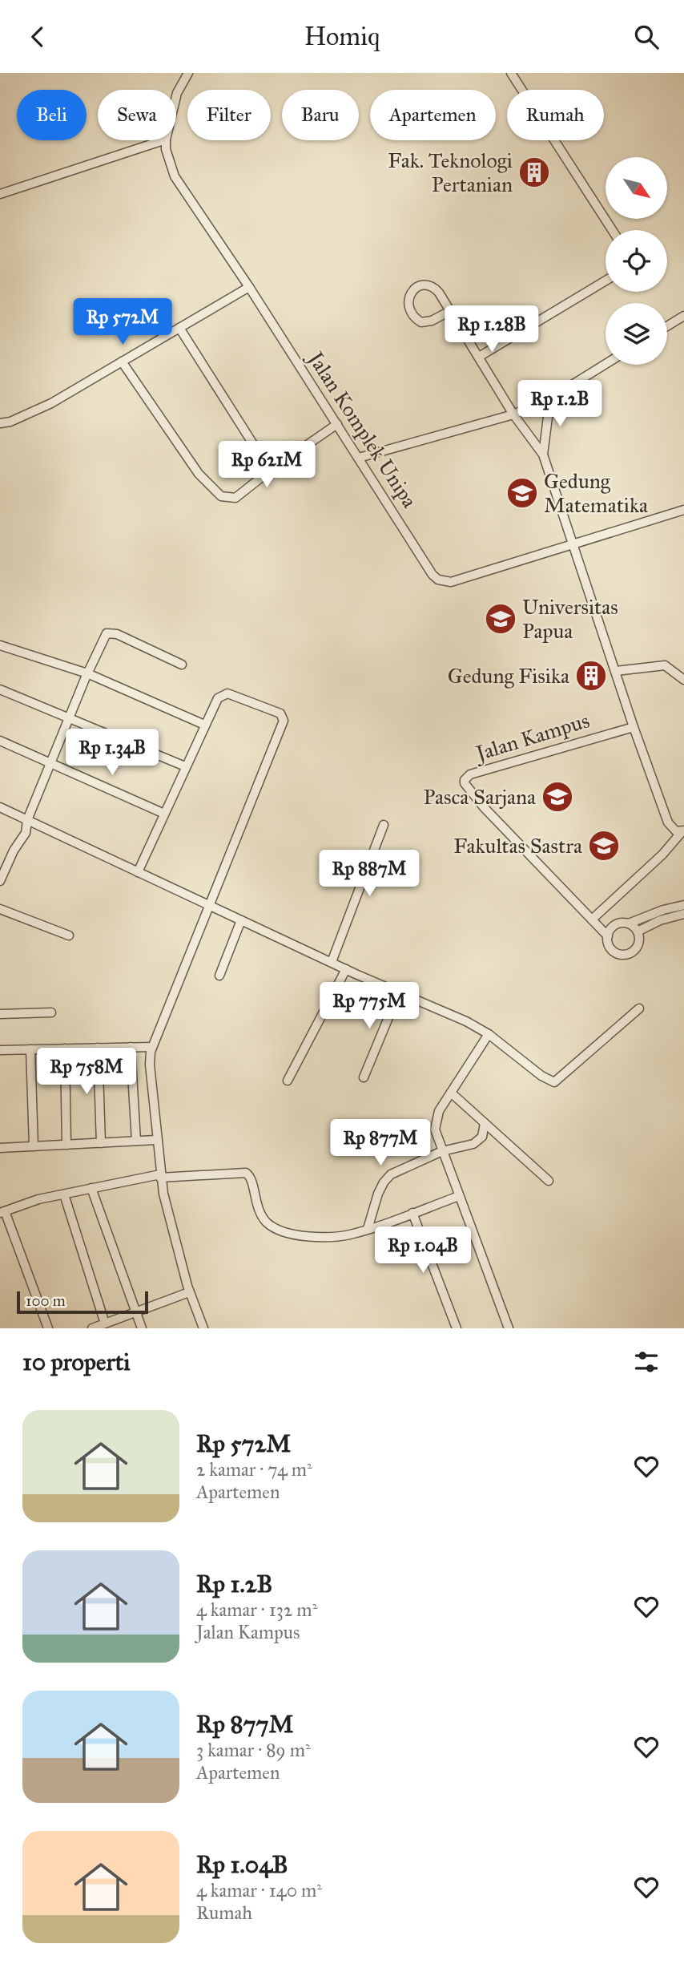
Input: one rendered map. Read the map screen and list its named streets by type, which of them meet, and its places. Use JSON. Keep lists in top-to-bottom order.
{
  "streets": {
    "street": ["Jalan Komplek Unipa", "Jalan Kampus"]
  },
  "places": {
    "building": ["Fak. Teknologi Pertanian", "Gedung Fisika"],
    "school or university": [
      "Gedung Matematika",
      "Universitas Papua",
      "Pasca Sarjana",
      "Fakultas Sastra"
    ]
  },
  "scale_bar": "100 m",
  "north": "bottom right",
  "page": {
    "header": "Homiq",
    "chip": [
      "Beli",
      "Sewa",
      "Filter",
      "Baru",
      "Apartemen",
      "Rumah"
    ],
    "price": [
      "Rp 572M",
      "Rp 1.28B",
      "Rp 1.2B",
      "Rp 621M",
      "Rp 1.34B",
      "Rp 887M",
      "Rp 775M",
      "Rp 758M",
      "Rp 877M",
      "Rp 1.04B"
    ],
    "scale": "100 m",
    "heading": "10 properti",
    "list": [
      {
        "name": "Rp 572M",
        "note": "2 kamar · 74 m² · Apartemen"
      },
      {
        "name": "Rp 1.2B",
        "note": "4 kamar · 132 m² · Jalan Kampus"
      },
      {
        "name": "Rp 877M",
        "note": "3 kamar · 89 m² · Apartemen"
      },
      {
        "name": "Rp 1.04B",
        "note": "4 kamar · 140 m² · Rumah"
      }
    ]
  }
}
